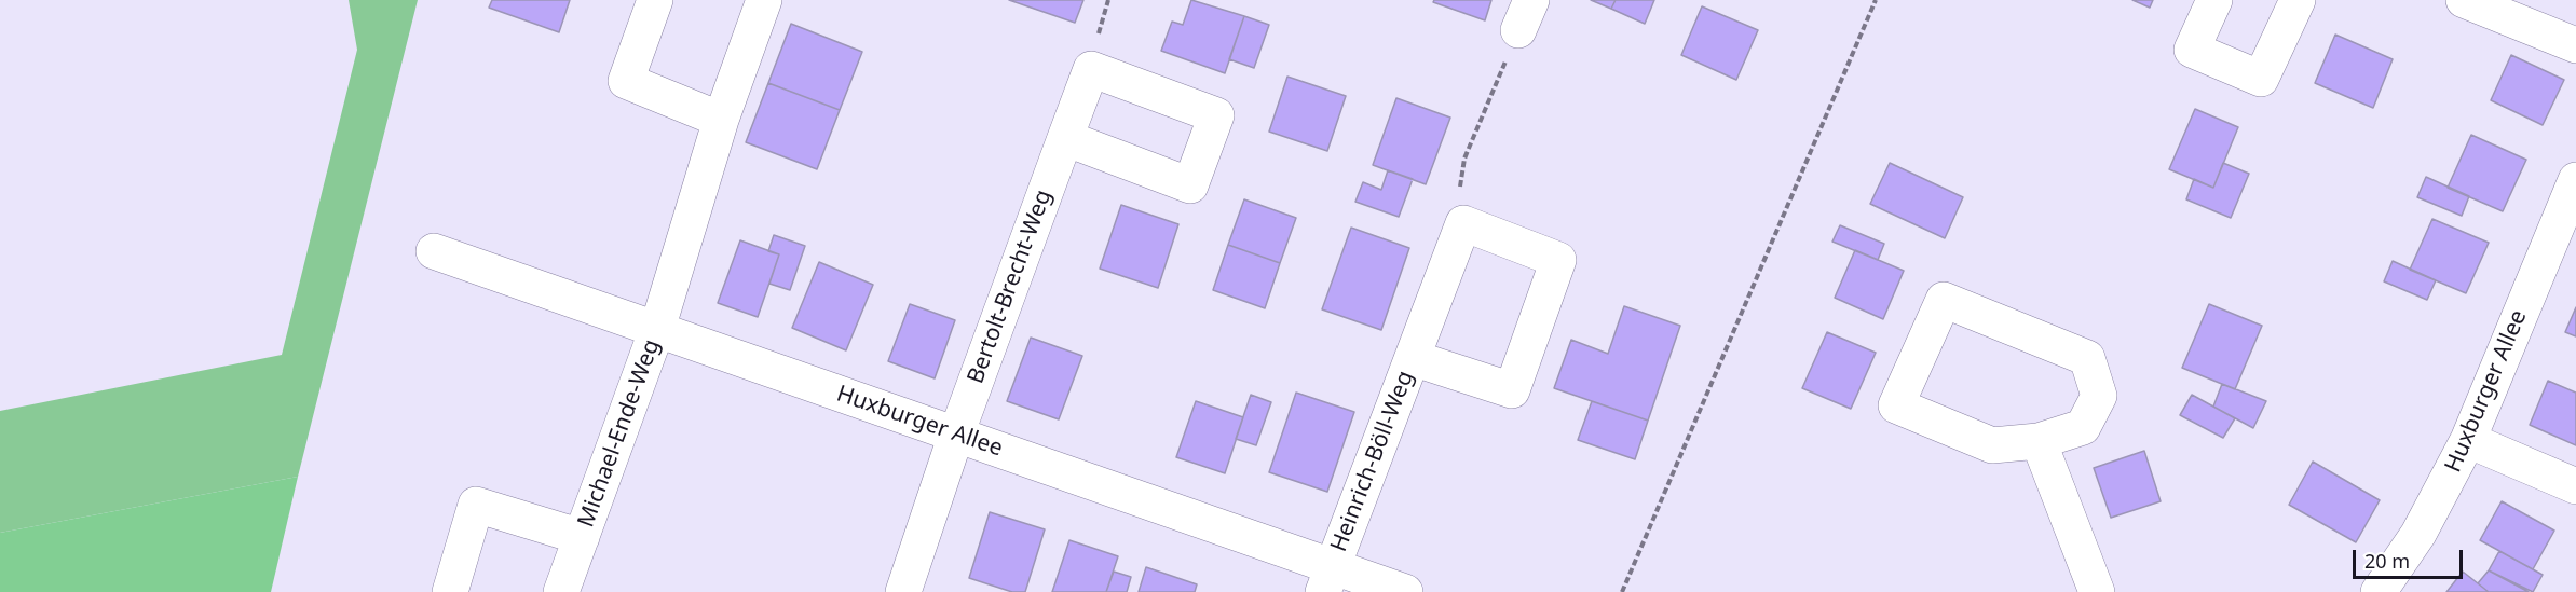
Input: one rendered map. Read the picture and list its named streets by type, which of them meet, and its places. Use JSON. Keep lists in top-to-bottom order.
{
  "streets": {
    "street": [
      "Bertolt-Brecht-Weg",
      "Huxburger Allee",
      "Michael-Ende-Weg",
      "Heinrich-Böll-Weg"
    ]
  },
  "crossings": [
    ["Bertolt-Brecht-Weg", "Huxburger Allee"],
    ["Huxburger Allee", "Michael-Ende-Weg"],
    ["Huxburger Allee", "Heinrich-Böll-Weg"]
  ],
  "scale_bar": "20 m"
}
